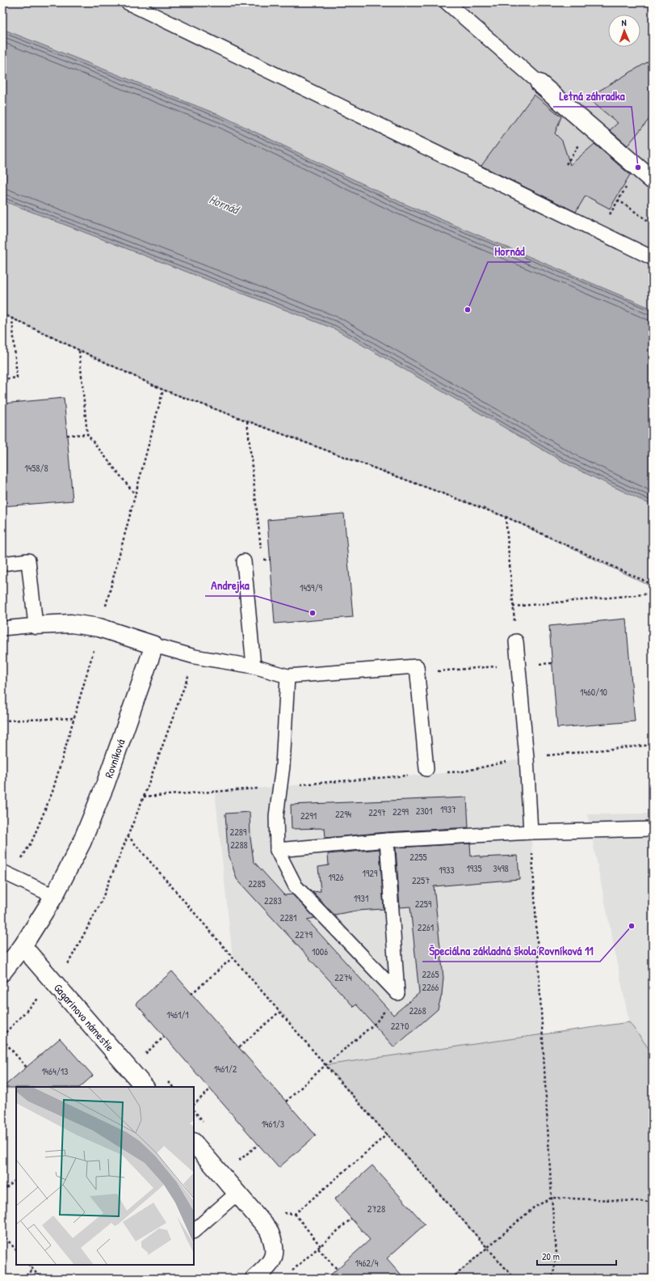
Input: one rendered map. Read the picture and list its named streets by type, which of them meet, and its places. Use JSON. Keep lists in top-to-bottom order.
{
  "streets": {
    "street": ["Rovníková", "Gagarinovo námestie"]
  },
  "crossings": [
    ["Rovníková", "Gagarinovo námestie"]
  ],
  "water": ["Hornád"],
  "places": [
    "Letná záhradka",
    "Hornád",
    "Andrejka",
    "Špeciálna základná škola Rovníková 11"
  ],
  "house_numbers": [
    "1458/8",
    "1459/9",
    "1460/10",
    "1937",
    "2301",
    "2299",
    "2297",
    "2294",
    "2291",
    "2289",
    "2288",
    "2255",
    "1935",
    "3498",
    "1933",
    "1929",
    "1926",
    "2257",
    "2285",
    "1931",
    "2283",
    "2259",
    "2281",
    "2261",
    "2279",
    "1006",
    "2265",
    "2274",
    "2266",
    "2268",
    "1461/1",
    "2270",
    "1461/2",
    "1464/13",
    "1461/3",
    "2728",
    "1462/4"
  ],
  "scale_bar": "20 m",
  "north": "top"
}
